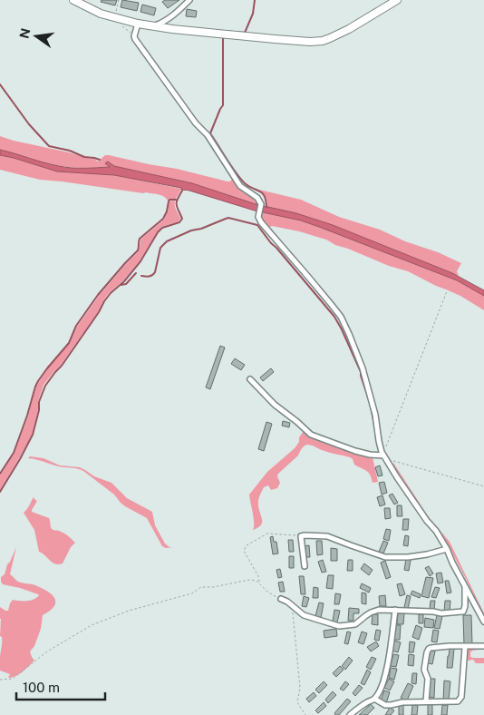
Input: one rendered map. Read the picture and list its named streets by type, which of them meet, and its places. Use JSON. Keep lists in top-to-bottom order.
{
  "scale_bar": "100 m",
  "north": "left"
}
